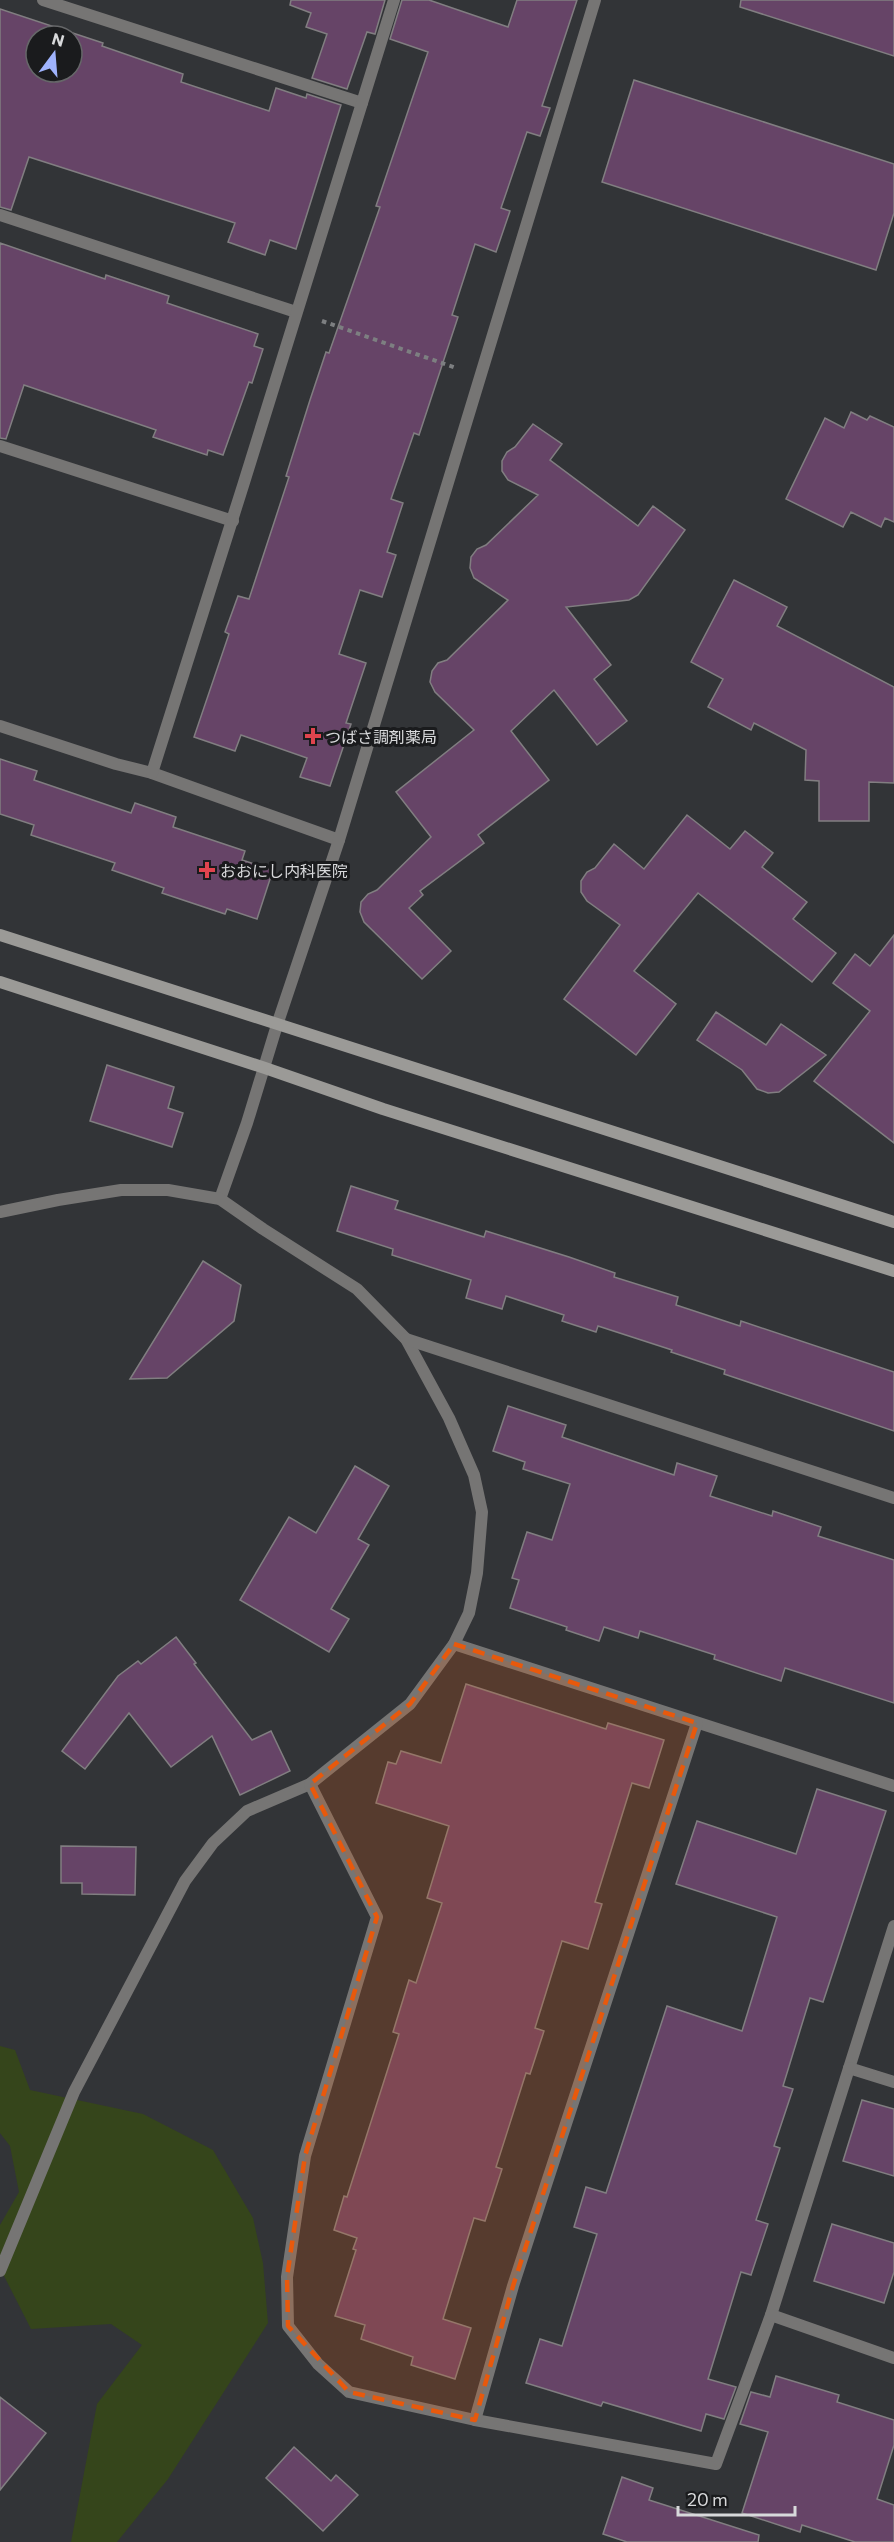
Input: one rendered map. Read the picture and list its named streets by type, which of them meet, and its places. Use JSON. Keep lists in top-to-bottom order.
{
  "places": {
    "health": ["つばさ調剤薬局", "おおにし内科医院"]
  },
  "scale_bar": "20 m",
  "north": "top"
}
